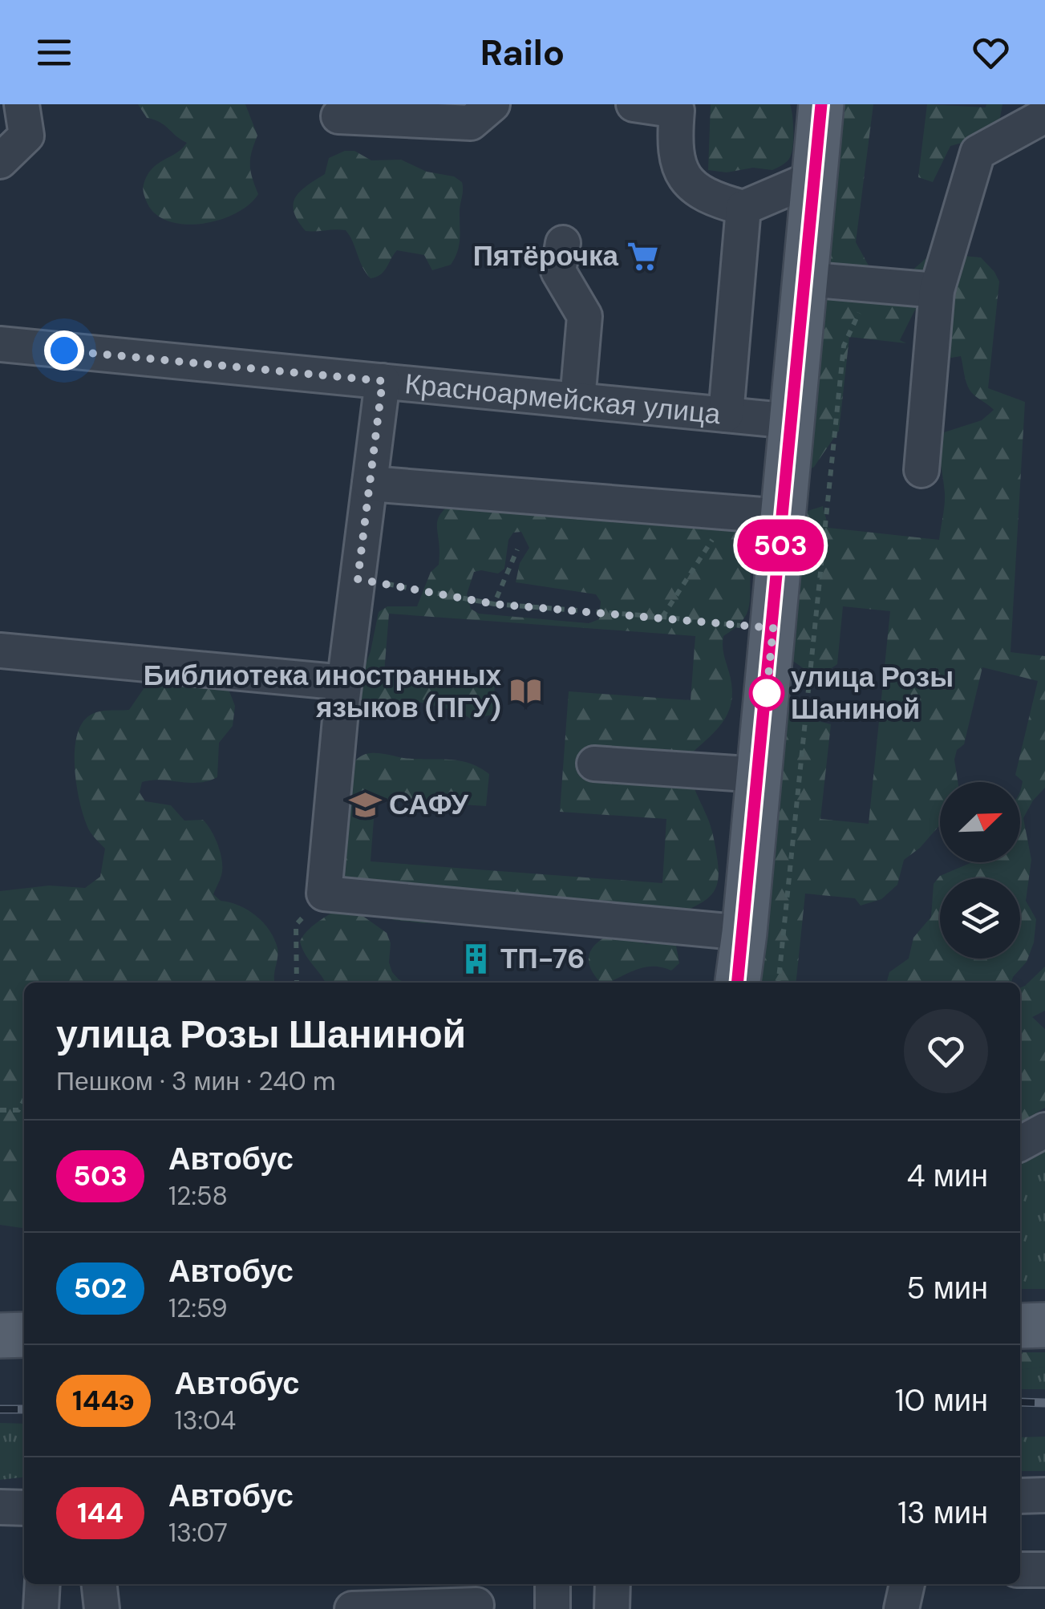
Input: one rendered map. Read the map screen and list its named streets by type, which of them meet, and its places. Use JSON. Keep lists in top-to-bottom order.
{
  "streets": {
    "street": ["Красноармейская улица"]
  },
  "places": {
    "supermarket": ["Пятёрочка"],
    "library": ["Библиотека иностранных языков (ПГУ)"],
    "other": ["улица Розы Шаниной"],
    "school or university": ["САФУ"],
    "building": ["ТП-76"]
  },
  "lines": ["bus line 503"],
  "north": "top right",
  "page": {
    "header": "Railo",
    "on_map": "503",
    "heading": ["улица Розы Шаниной", "Пешком · 3 мин · 240 m"],
    "list": [
      {
        "mark": "503",
        "name": "Автобус",
        "note": "12:58",
        "value": "4 мин"
      },
      {
        "mark": "502",
        "name": "Автобус",
        "note": "12:59",
        "value": "5 мин"
      },
      {
        "mark": "144э",
        "name": "Автобус",
        "note": "13:04",
        "value": "10 мин"
      },
      {
        "mark": "144",
        "name": "Автобус",
        "note": "13:07",
        "value": "13 мин"
      }
    ]
  }
}
